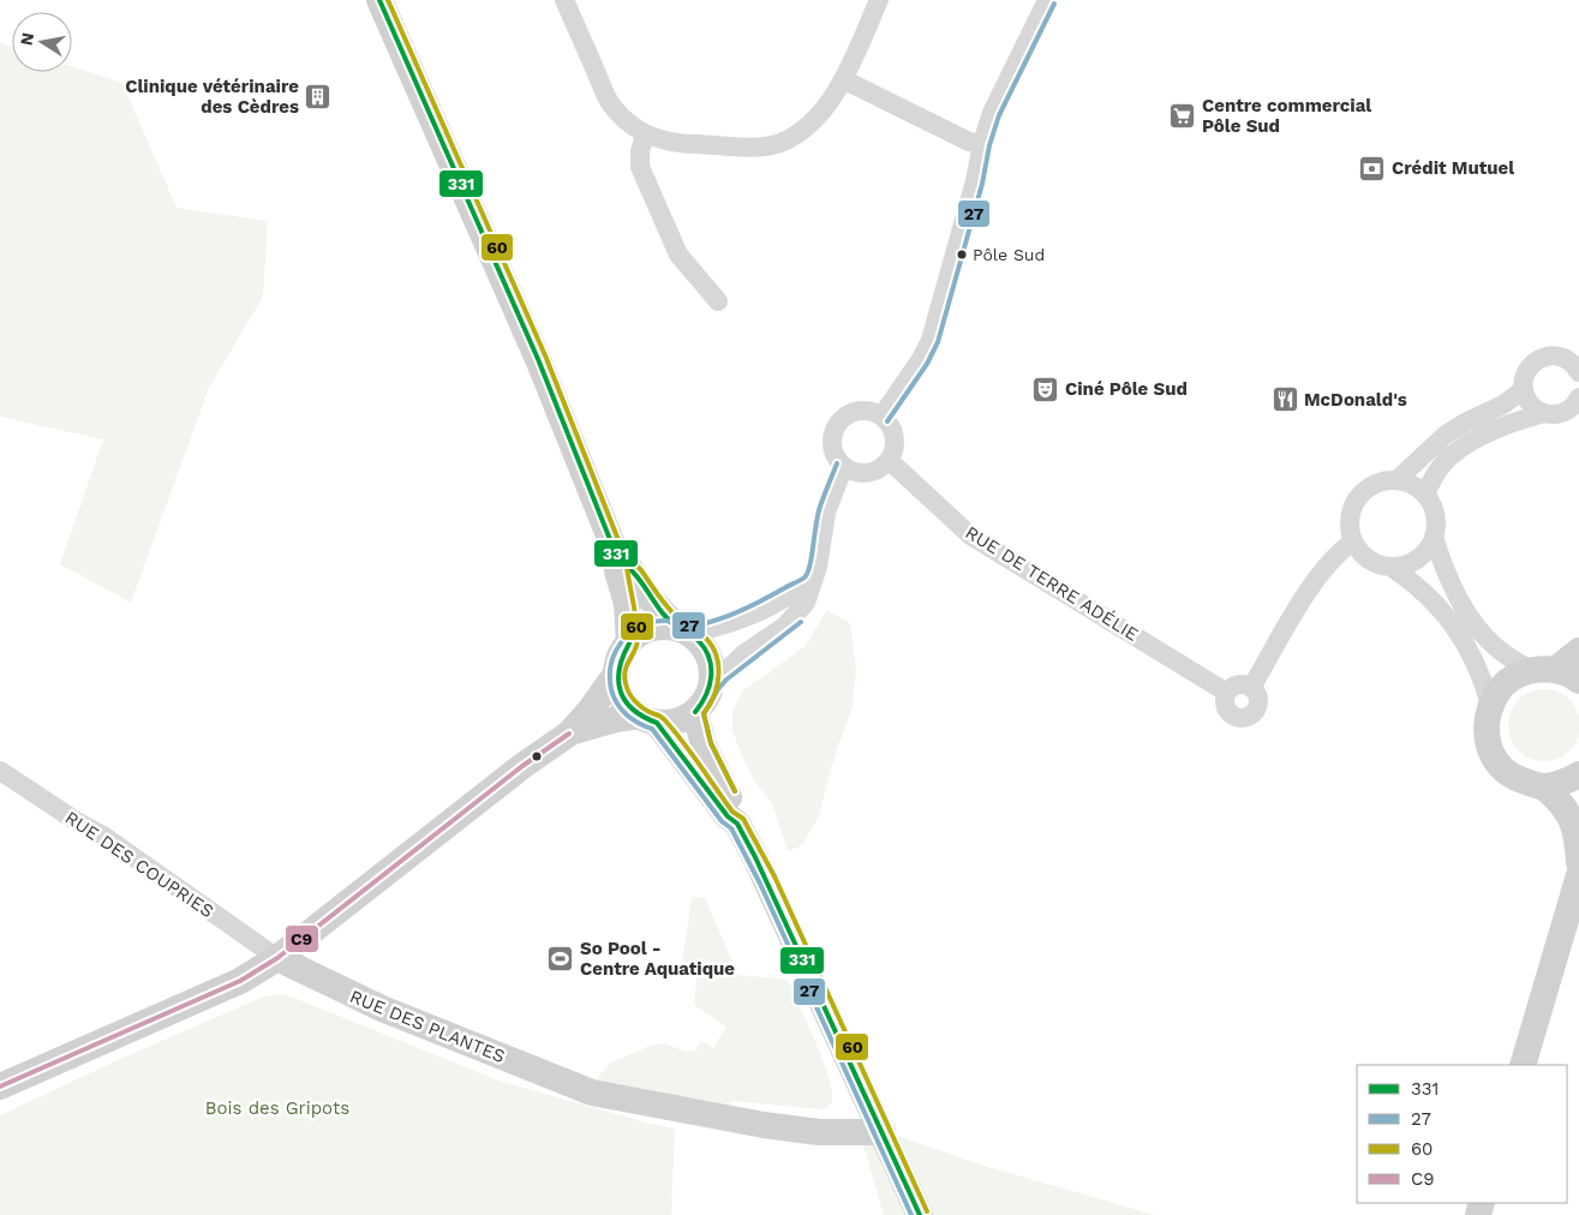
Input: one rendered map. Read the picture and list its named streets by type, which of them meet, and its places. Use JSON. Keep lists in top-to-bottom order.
{
  "streets": {
    "main road": ["RUE DES PLANTES"],
    "street": ["RUE DE TERRE ADÉLIE", "RUE DES COUPRIES"]
  },
  "crossings": [
    ["RUE DES COUPRIES", "RUE DES PLANTES"]
  ],
  "parks": ["Bois des Gripots"],
  "places": {
    "building": ["Clinique vétérinaire des Cèdres"],
    "supermarket": ["Centre commercial Pôle Sud"],
    "bank": ["Crédit Mutuel"],
    "other": ["Pôle Sud"],
    "theatre": ["Ciné Pôle Sud"],
    "restaurant": ["McDonald's"],
    "sports": ["So Pool - Centre Aquatique"]
  },
  "lines": [
    "transit line 331",
    "transit line 60",
    "transit line 27",
    "transit line C9"
  ],
  "legend": [
    "331",
    "27",
    "60",
    "C9"
  ],
  "north": "left"
}
